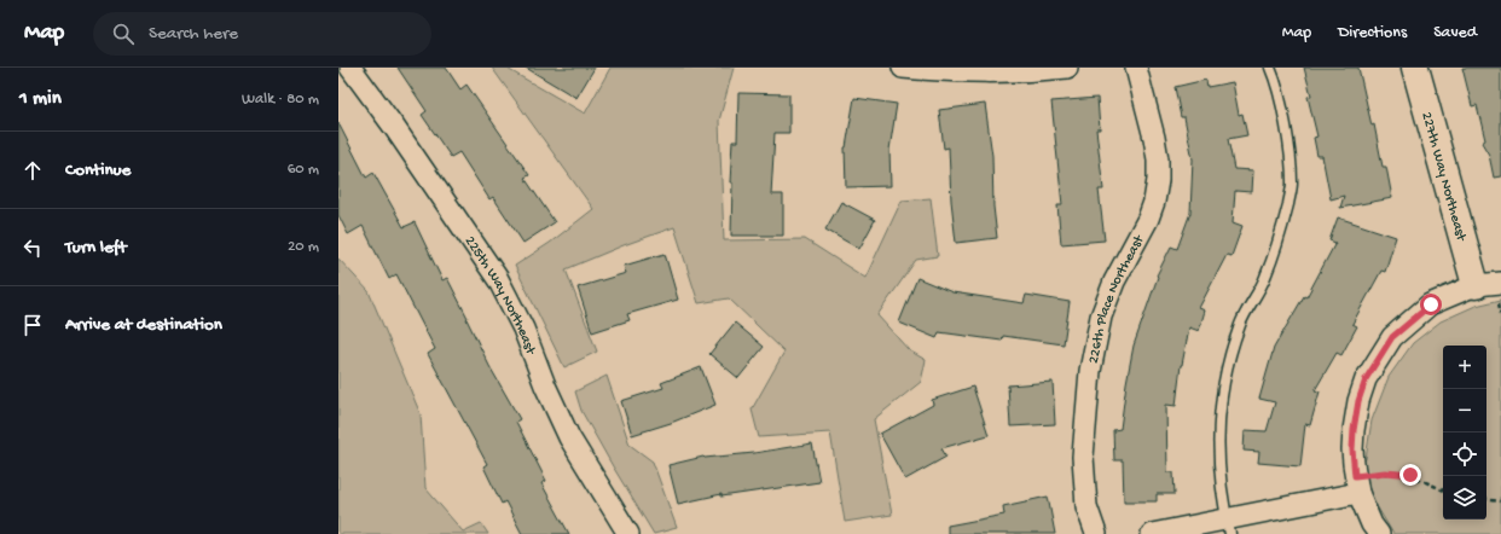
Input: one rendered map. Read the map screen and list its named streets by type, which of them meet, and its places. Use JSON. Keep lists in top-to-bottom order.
{
  "streets": {
    "street": ["227th Way Northeast", "225th Way Northeast", "226th Place Northeast"]
  },
  "page": {
    "header": "Map",
    "search": "Search here",
    "nav": ["Map", "Directions", "Saved"],
    "heading": ["1 min", "Walk · 80 m"],
    "list": [
      ["Continue", "60 m"],
      ["Turn left", "20 m"],
      "Arrive at destination"
    ],
    "map_buttons": ["+", "−"]
  }
}
